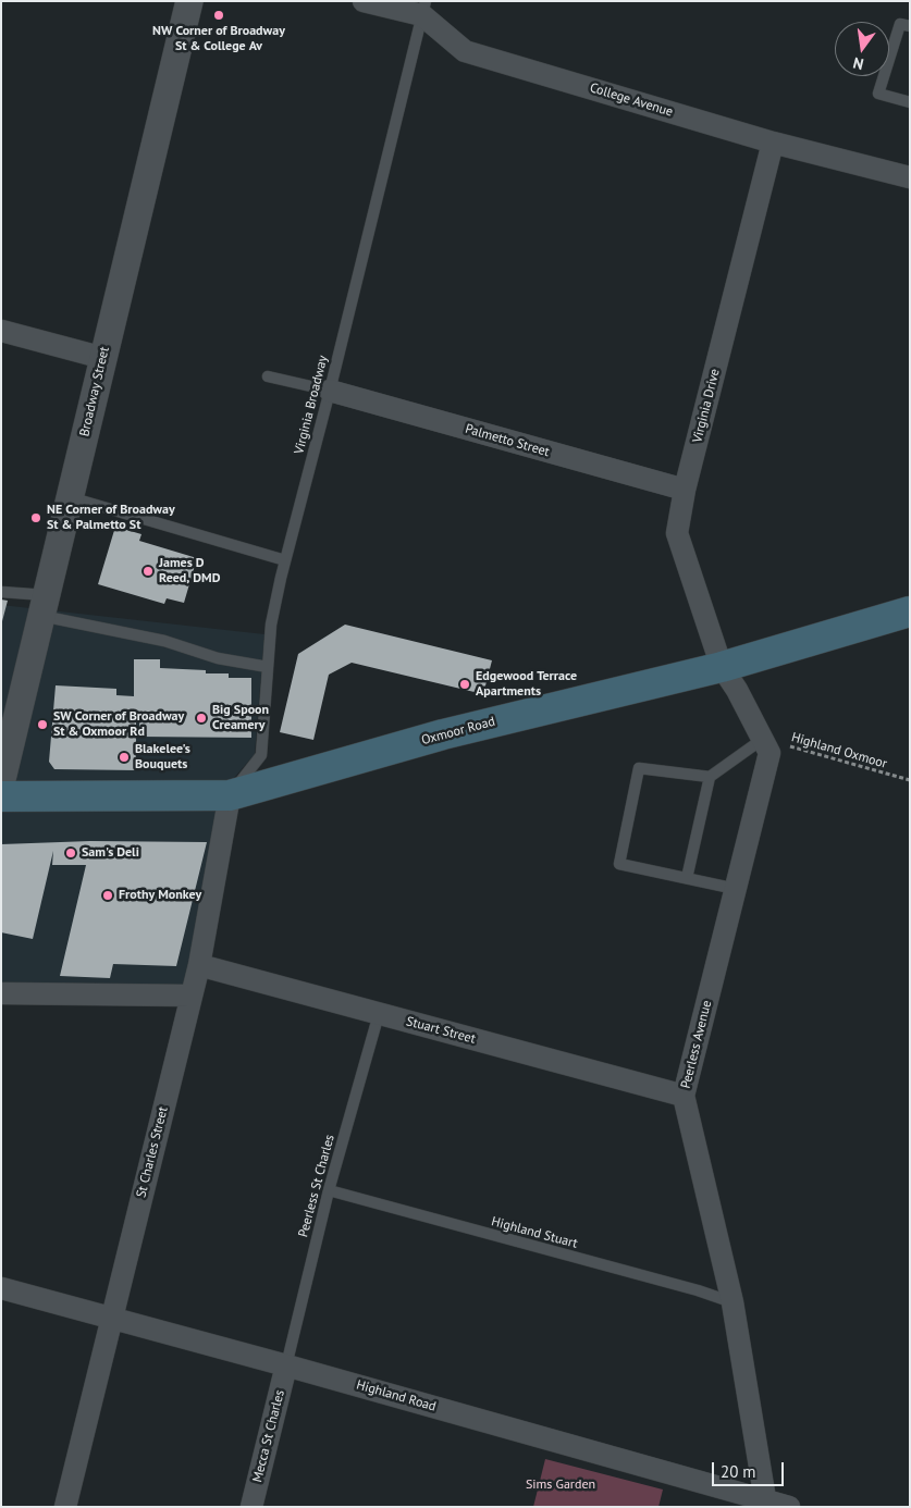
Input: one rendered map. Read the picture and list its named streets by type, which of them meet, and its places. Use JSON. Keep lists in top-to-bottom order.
{
  "streets": {
    "main road": ["Oxmoor Road"],
    "street": [
      "College Avenue",
      "Broadway Street",
      "Virginia Drive",
      "Palmetto Street",
      "Stuart Street",
      "Peerless Avenue",
      "St Charles Street",
      "Highland Road",
      "Mecca St Charles"
    ],
    "lane": ["Virginia Broadway", "Peerless St Charles", "Highland Stuart"],
    "path": ["Highland Oxmoor"]
  },
  "crossings": [
    ["College Avenue", "Virginia Broadway"],
    ["College Avenue", "Virginia Drive"],
    ["Virginia Broadway", "Palmetto Street"],
    ["Virginia Broadway", "Oxmoor Road"],
    ["Virginia Broadway", "St Charles Street"],
    ["Virginia Drive", "Palmetto Street"],
    ["Virginia Drive", "Oxmoor Road"],
    ["Virginia Drive", "Peerless Avenue"],
    ["Oxmoor Road", "Peerless Avenue"],
    ["Oxmoor Road", "St Charles Street"],
    ["Highland Oxmoor", "Peerless Avenue"],
    ["Stuart Street", "Peerless Avenue"],
    ["Stuart Street", "St Charles Street"],
    ["Stuart Street", "Peerless St Charles"],
    ["Peerless Avenue", "Highland Stuart"],
    ["Peerless Avenue", "Highland Road"],
    ["St Charles Street", "Highland Road"],
    ["Peerless St Charles", "Highland Stuart"],
    ["Peerless St Charles", "Highland Road"],
    ["Peerless St Charles", "Mecca St Charles"],
    ["Highland Road", "Mecca St Charles"]
  ],
  "parks": ["Sims Garden"],
  "places": [
    "NW Corner of Broadway St & College Av",
    "NE Corner of Broadway St & Palmetto St",
    "James D Reed, DMD",
    "Edgewood Terrace Apartments",
    "Big Spoon Creamery",
    "SW Corner of Broadway St & Oxmoor Rd",
    "Blakelee's Bouquets",
    "Sam's Deli",
    "Frothy Monkey"
  ],
  "scale_bar": "20 m",
  "north": "bottom"
}
